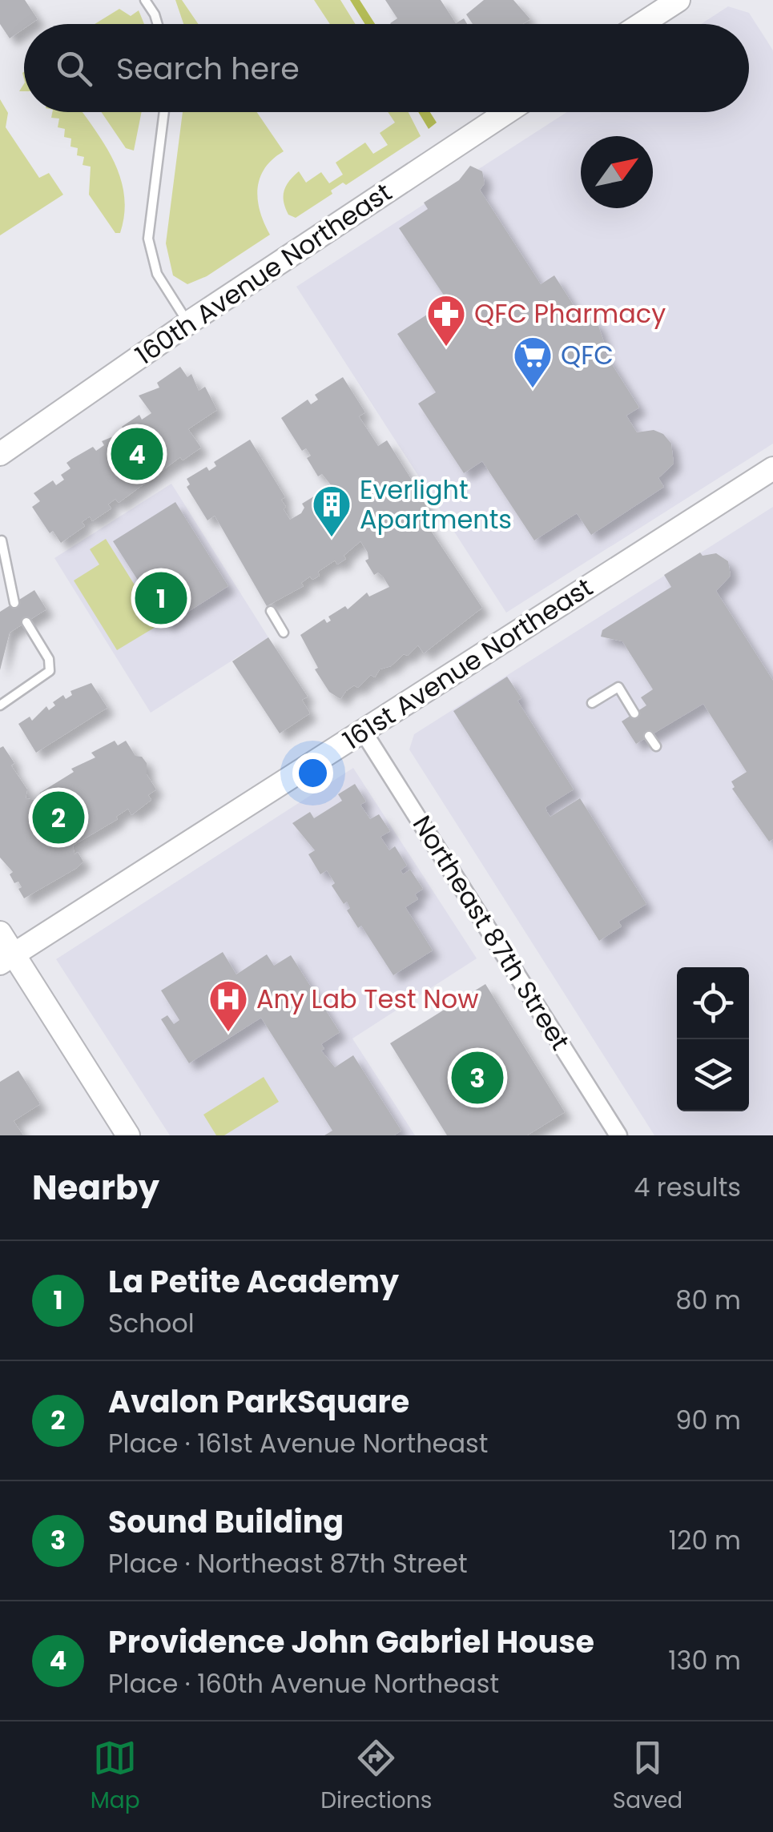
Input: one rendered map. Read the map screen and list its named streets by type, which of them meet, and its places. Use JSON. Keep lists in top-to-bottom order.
{
  "streets": {
    "street": ["160th Avenue Northeast", "161st Avenue Northeast", "Northeast 87th Street"]
  },
  "crossings": [
    ["161st Avenue Northeast", "Northeast 87th Street"]
  ],
  "places": {
    "pharmacy": ["QFC Pharmacy"],
    "supermarket": ["QFC"],
    "building": ["Everlight Apartments"],
    "hospital": ["Any Lab Test Now"]
  },
  "north": "top right",
  "page": {
    "search": "Search here",
    "pins": [
      "4",
      "1",
      "2",
      "3"
    ],
    "heading": ["Nearby", "4 results"],
    "list": [
      {
        "mark": "1",
        "name": "La Petite Academy",
        "note": "School",
        "value": "80 m"
      },
      {
        "mark": "2",
        "name": "Avalon ParkSquare",
        "note": "Place · 161st Avenue Northeast",
        "value": "90 m"
      },
      {
        "mark": "3",
        "name": "Sound Building",
        "note": "Place · Northeast 87th Street",
        "value": "120 m"
      },
      {
        "mark": "4",
        "name": "Providence John Gabriel House",
        "note": "Place · 160th Avenue Northeast",
        "value": "130 m"
      }
    ],
    "nav": ["Map", "Directions", "Saved"]
  }
}
